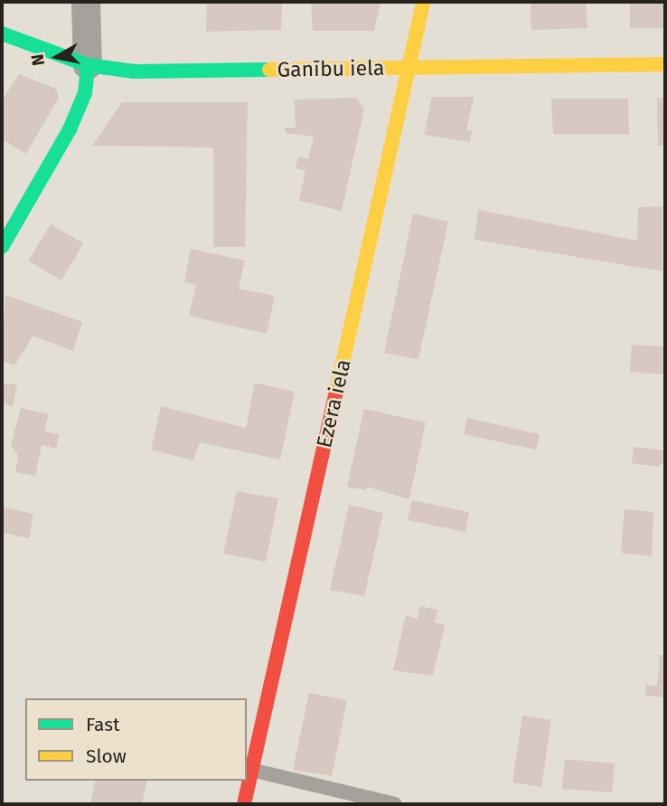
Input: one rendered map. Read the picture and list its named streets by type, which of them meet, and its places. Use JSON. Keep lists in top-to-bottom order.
{
  "streets": {
    "main road": ["Ganību iela", "Ezera iela"]
  },
  "crossings": [
    ["Ganību iela", "Ezera iela"]
  ],
  "legend": ["Fast", "Slow"],
  "north": "left"
}
